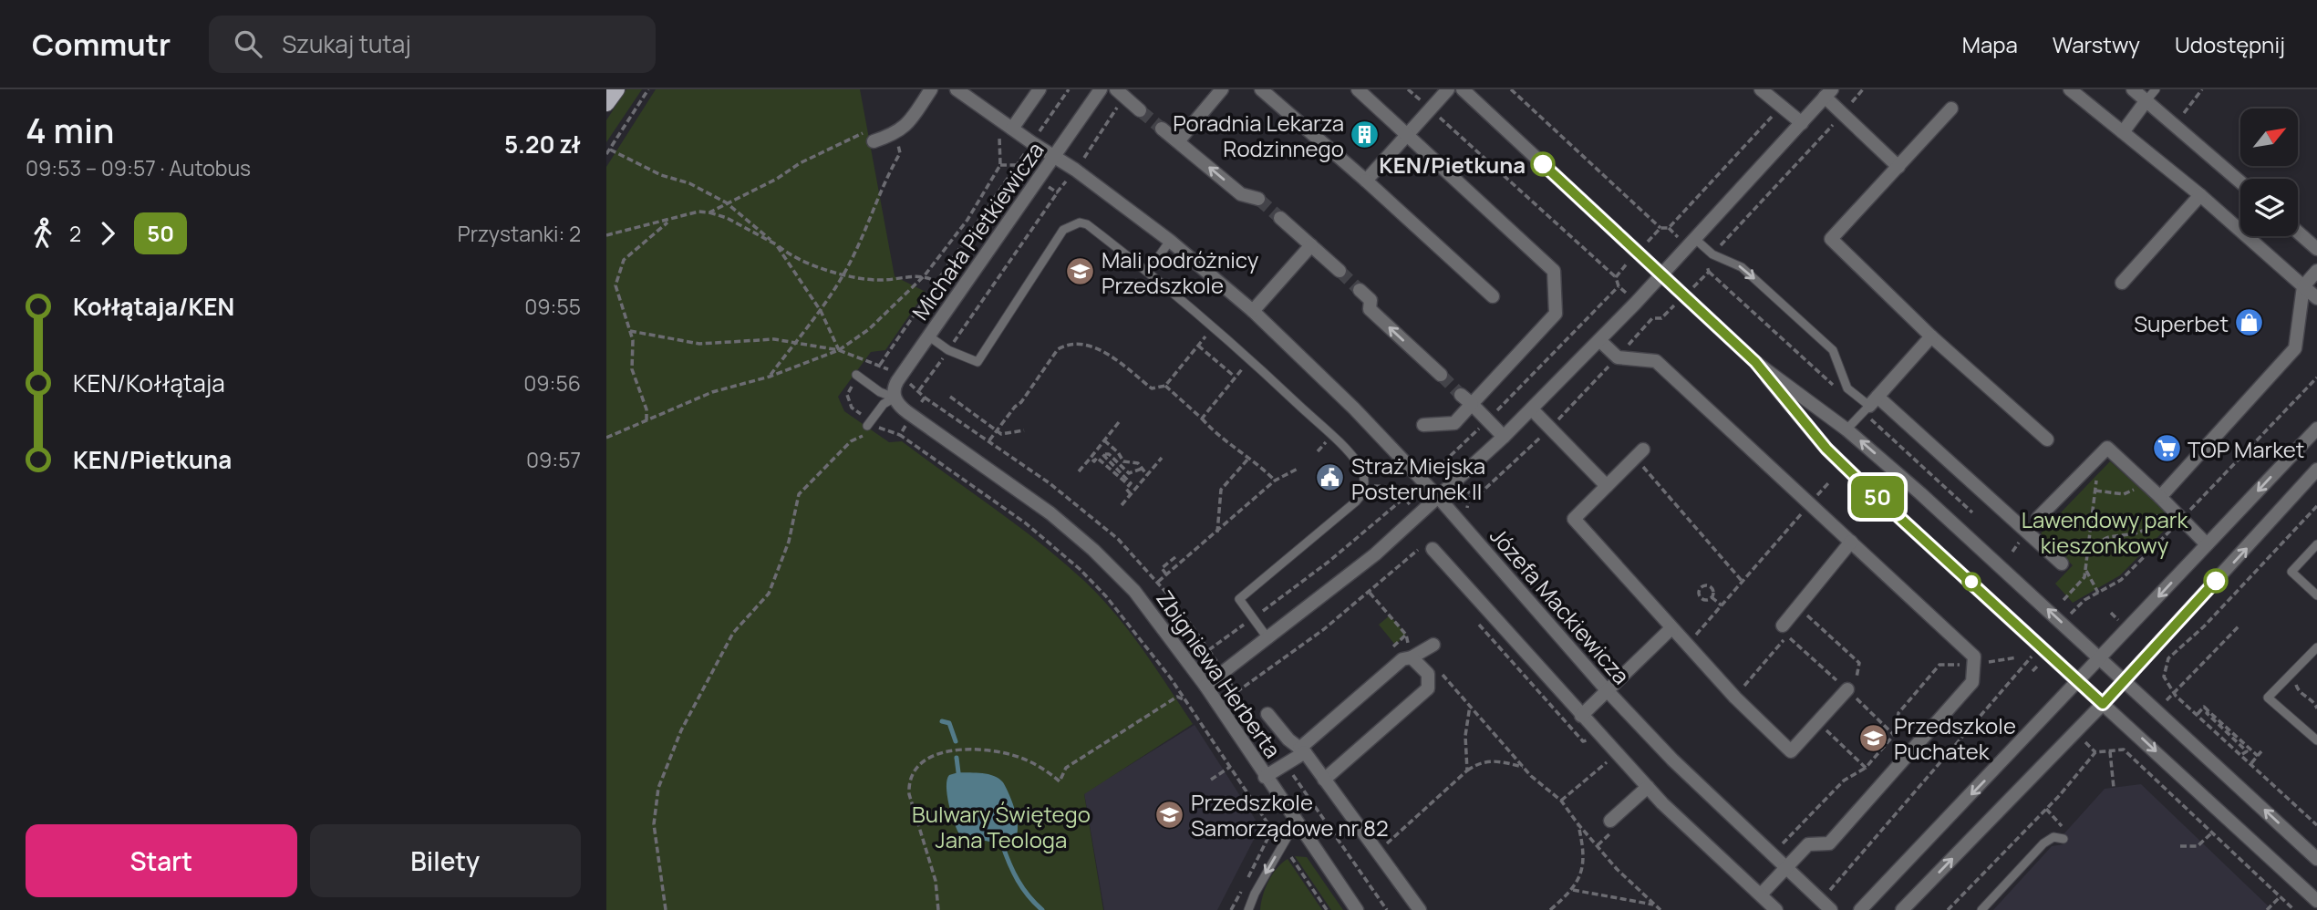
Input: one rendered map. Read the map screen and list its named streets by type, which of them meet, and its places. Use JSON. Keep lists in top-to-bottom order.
{
  "streets": {
    "street": ["Michała Pietkiewicza", "Józefa Mackiewicza", "Zbigniewa Herberta"]
  },
  "crossings": [
    ["Michała Pietkiewicza", "Józefa Mackiewicza"],
    ["Michała Pietkiewicza", "Zbigniewa Herberta"]
  ],
  "parks": ["Lawendowy park kieszonkowy", "Bulwary Świętego Jana Teologa"],
  "places": {
    "building": ["Poradnia Lekarza Rodzinnego"],
    "other": ["KEN/Pietkuna"],
    "school or university": ["Mali podróżnicy Przedszkole", "Przedszkole Puchatek", "Przedszkole Samorządowe nr 82"],
    "shop": ["Superbet"],
    "supermarket": ["TOP Market"],
    "public building": ["Straż Miejska Posterunek II"]
  },
  "lines": ["bus line 50"],
  "north": "top right",
  "page": {
    "header": "Commutr",
    "search": "Szukaj tutaj",
    "nav": ["Mapa", "Warstwy", "Udostępnij"],
    "heading": ["4 min", "09:53 – 09:57 · Autobus", "5.20 zł"],
    "on_map": "50",
    "legs": ["2", "50", "Przystanki: 2"],
    "list": [
      {
        "name": "Kołłątaja/KEN",
        "value": "09:55"
      },
      {
        "name": "KEN/Kołłątaja",
        "value": "09:56"
      },
      {
        "name": "KEN/Pietkuna",
        "value": "09:57"
      }
    ],
    "buttons": ["Start", "Bilety"]
  }
}
